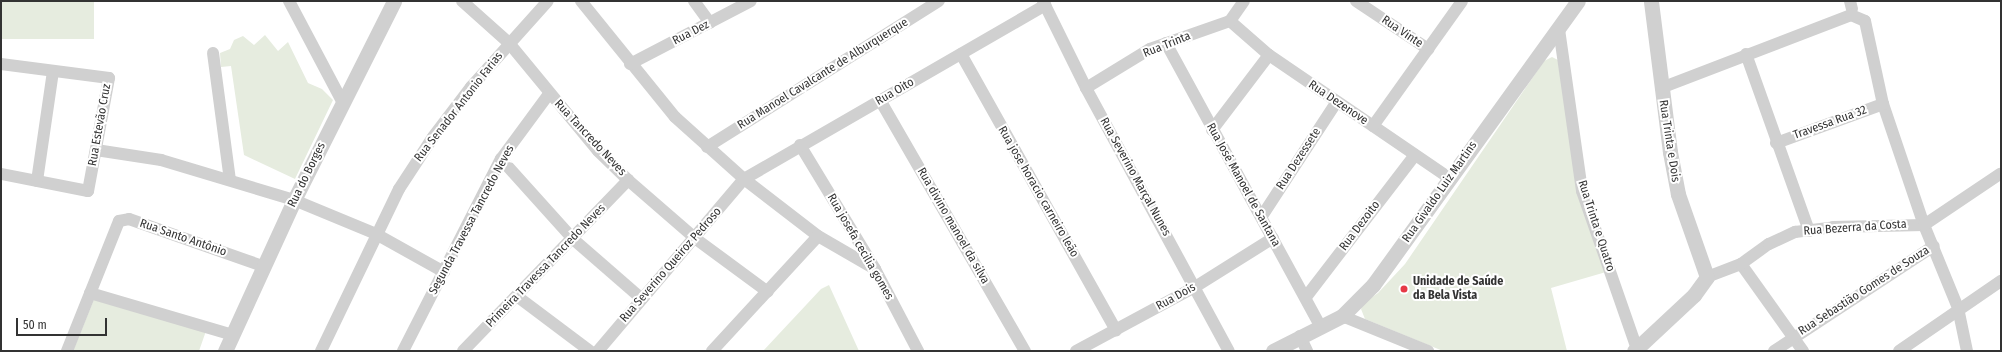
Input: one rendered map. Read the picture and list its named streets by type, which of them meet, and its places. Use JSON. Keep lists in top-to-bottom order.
{
  "streets": {
    "street": [
      "Rua Vinte",
      "Rua Dez",
      "Rua Trinta",
      "Rua Manoel Cavalcante de Alburquerque",
      "Rua Oito",
      "Rua Dezenove",
      "Rua Senador Antonio Farias",
      "Travessa Rua 32",
      "Rua Estevão Cruz",
      "Rua Tancredo Neves",
      "Rua Trinta e Dois",
      "Rua Dezessete",
      "Rua do Borges",
      "Rua Severino Marçal Nunes",
      "Rua José Manoel de Santana",
      "Rua jose horacio carneiro leão",
      "Rua Givaldo Luiz Martins",
      "Segunda Travessa Tancredo Neves",
      "Rua divino manoel da silva",
      "Rua Dezoito",
      "Rua Trinta e Quatro",
      "Rua Bezerra da Costa",
      "Rua Santo Antônio",
      "Rua josefa cecilia gomes",
      "Rua Severino Queiroz Pedroso",
      "Primeira Travessa Tancredo Neves",
      "Rua Sebastião Gomes de Souza",
      "Rua Dois"
    ]
  },
  "crossings": [
    ["Rua Trinta", "Rua Dezenove"],
    ["Rua Trinta", "Rua Severino Marçal Nunes"],
    ["Rua Trinta", "Rua José Manoel de Santana"],
    ["Rua Oito", "Rua Severino Marçal Nunes"],
    ["Rua Oito", "Rua jose horacio carneiro leão"],
    ["Rua Oito", "Rua divino manoel da silva"],
    ["Rua Oito", "Rua josefa cecilia gomes"],
    ["Rua Oito", "Rua Severino Queiroz Pedroso"],
    ["Rua Dezenove", "Rua Dezessete"],
    ["Rua Dezenove", "Rua Givaldo Luiz Martins"],
    ["Rua Dezenove", "Rua Dezoito"],
    ["Rua Senador Antonio Farias", "Rua Tancredo Neves"],
    ["Rua Tancredo Neves", "Segunda Travessa Tancredo Neves"],
    ["Rua Tancredo Neves", "Rua Severino Queiroz Pedroso"],
    ["Rua Tancredo Neves", "Primeira Travessa Tancredo Neves"],
    ["Rua Trinta e Dois", "Rua Bezerra da Costa"],
    ["Rua Dezessete", "Rua José Manoel de Santana"],
    ["Rua do Borges", "Rua Santo Antônio"],
    ["Rua Severino Marçal Nunes", "Rua Dois"],
    ["Rua José Manoel de Santana", "Rua Givaldo Luiz Martins"],
    ["Rua José Manoel de Santana", "Rua Dezoito"],
    ["Rua José Manoel de Santana", "Rua Dois"],
    ["Rua jose horacio carneiro leão", "Rua Dois"],
    ["Rua Givaldo Luiz Martins", "Rua Trinta e Quatro"]
  ],
  "places": ["Unidade de Saúde da Bela Vista"],
  "scale_bar": "50 m"
}
